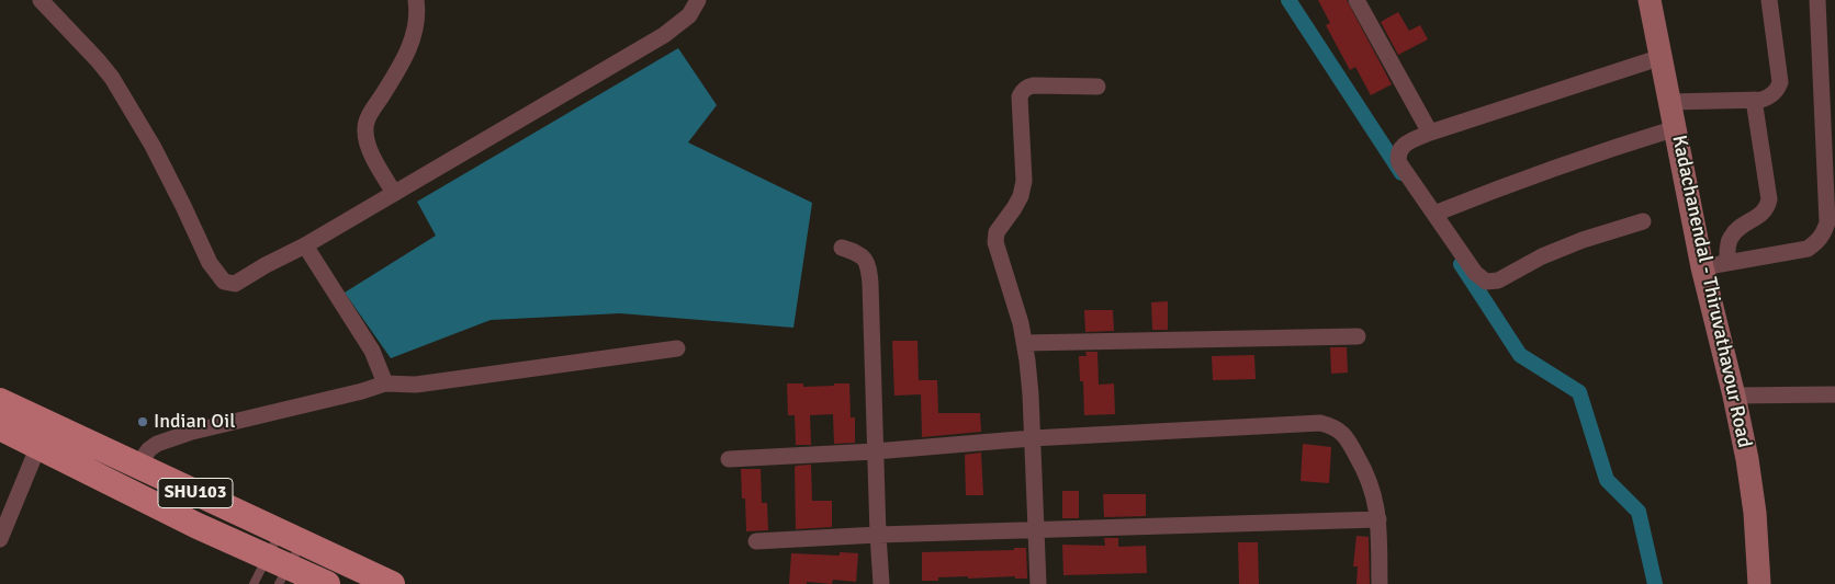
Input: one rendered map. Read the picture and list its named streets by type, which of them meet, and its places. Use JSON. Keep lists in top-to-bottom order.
{
  "streets": {
    "main road": ["Kadachanendal - Thiruvathavour Road", "SHU103"]
  },
  "places": ["Indian Oil"]
}
